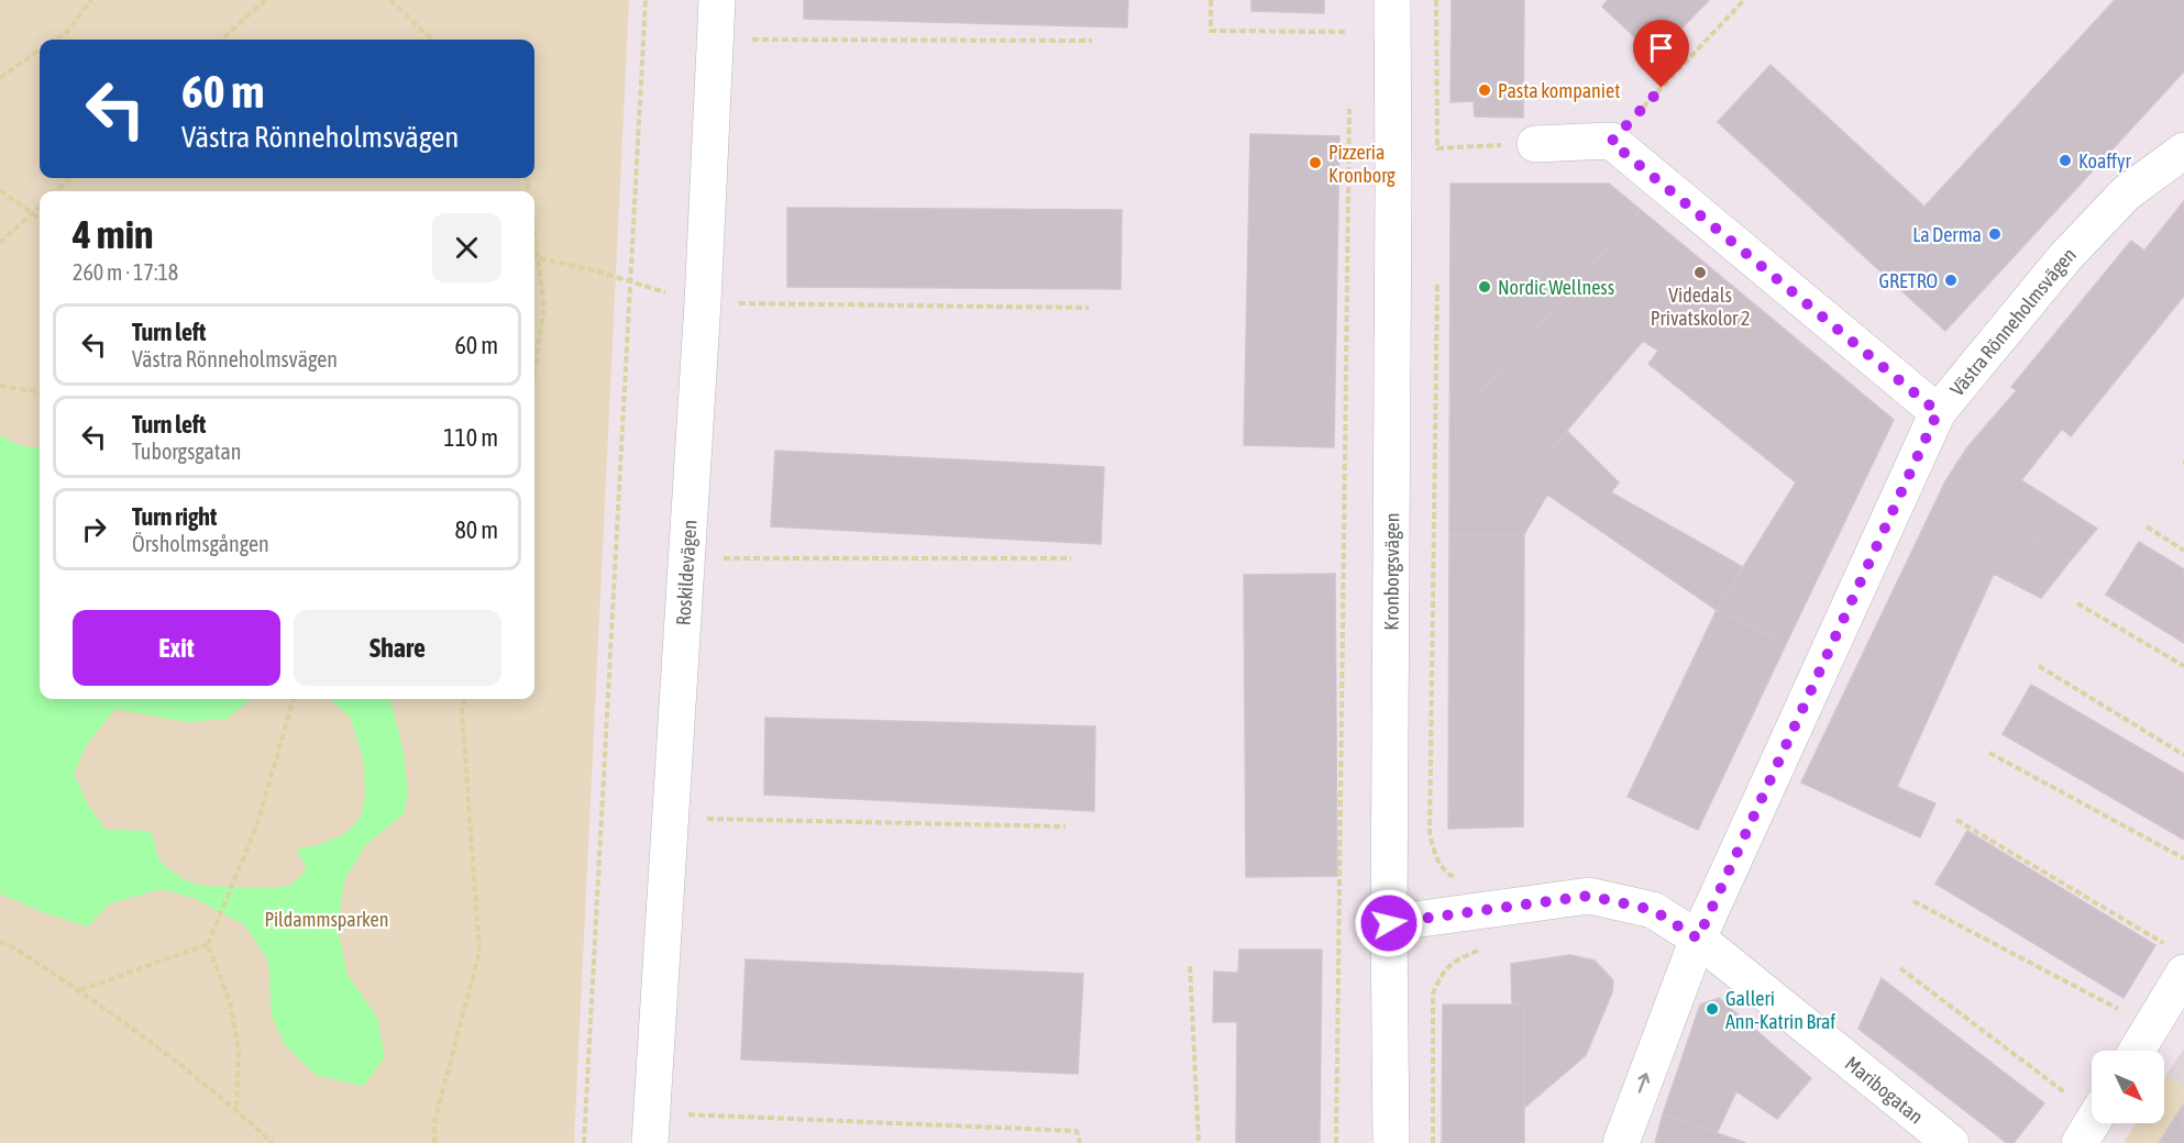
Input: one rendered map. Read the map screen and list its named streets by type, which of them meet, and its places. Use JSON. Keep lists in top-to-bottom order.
{
  "streets": {
    "street": [
      "Västra Rönneholmsvägen",
      "Roskildevägen",
      "Kronborgsvägen",
      "Maribogatan"
    ]
  },
  "crossings": [
    ["Västra Rönneholmsvägen", "Maribogatan"],
    ["Kronborgsvägen", "Maribogatan"]
  ],
  "parks": ["Pildammsparken"],
  "places": [
    "Pasta kompaniet",
    "Koaffyr",
    "Pizzeria Kronborg",
    "La Derma",
    "Videdals Privatskolor 2",
    "GRETRO",
    "Nordic Wellness",
    "Galleri Ann-Katrin Braf"
  ],
  "north": "bottom right",
  "page": {
    "turn": ["60 m", "Västra Rönneholmsvägen"],
    "heading": ["4 min", "260 m · 17:18"],
    "list": [
      {
        "name": "Turn left",
        "note": "Västra Rönneholmsvägen",
        "value": "60 m"
      },
      {
        "name": "Turn left",
        "note": "Tuborgsgatan",
        "value": "110 m"
      },
      {
        "name": "Turn right",
        "note": "Örsholmsgången",
        "value": "80 m"
      }
    ],
    "buttons": ["Exit", "Share"]
  }
}
